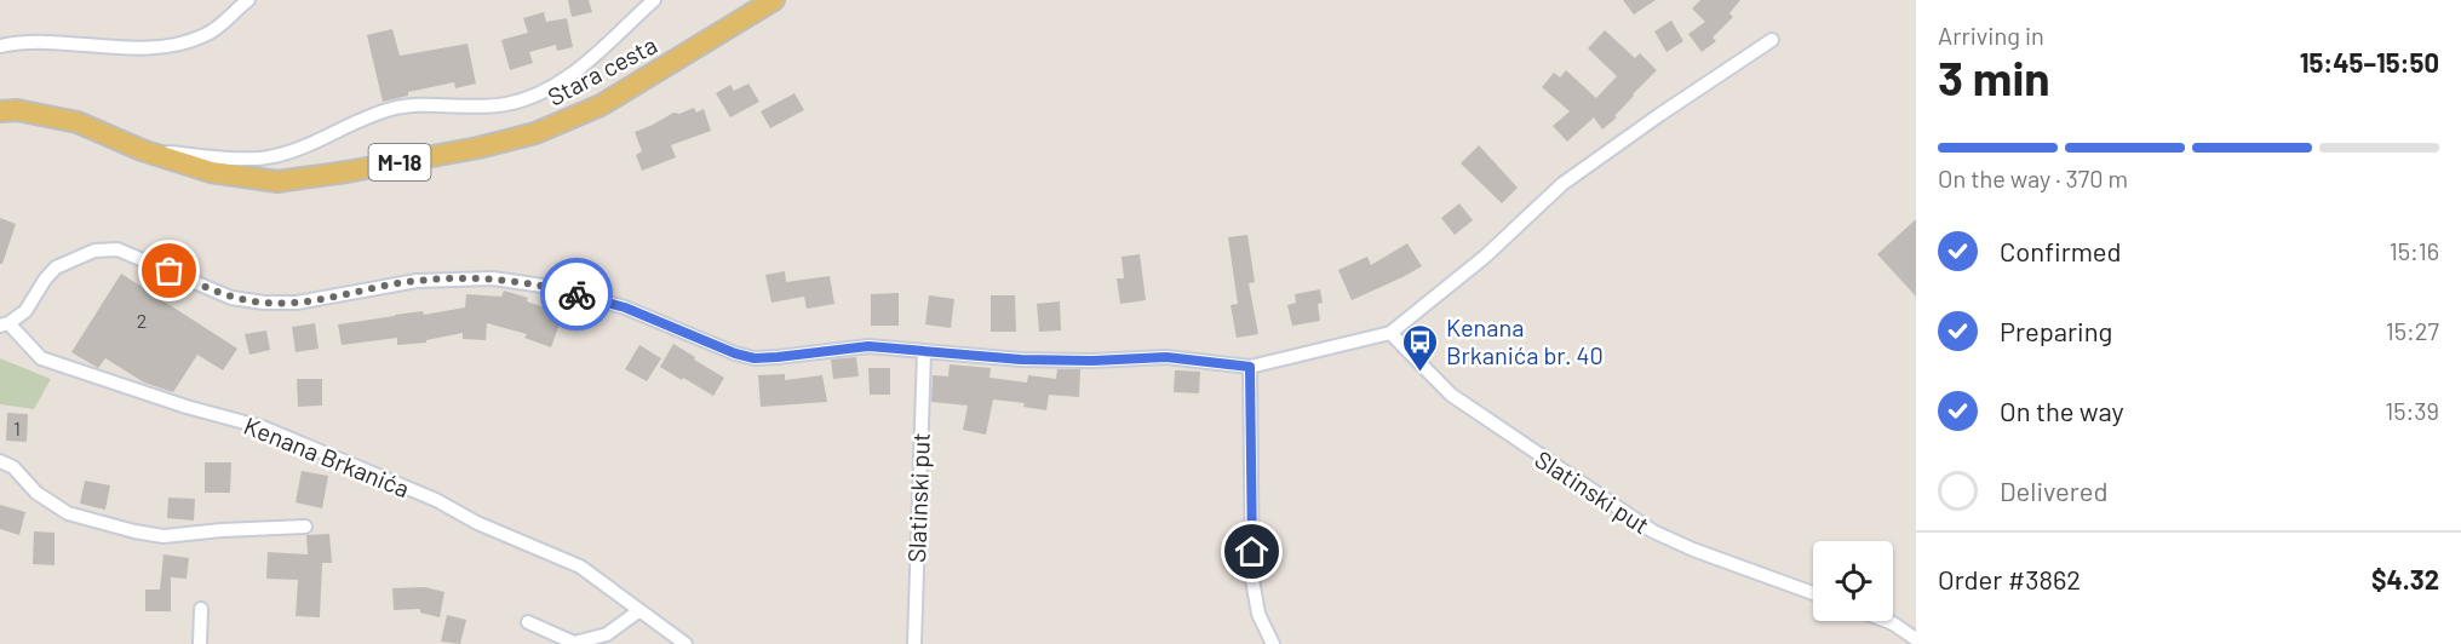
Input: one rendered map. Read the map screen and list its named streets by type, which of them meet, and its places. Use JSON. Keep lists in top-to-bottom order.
{
  "streets": {
    "main road": ["Stara cesta", "M-18"],
    "street": ["Kenana Brkanića", "Slatinski put"]
  },
  "places": {
    "bus stop": ["Kenana Brkanića br. 40"]
  },
  "house_numbers": ["2", "1"],
  "page": {
    "heading": ["3 min", "Arriving in", "15:45–15:50"],
    "panel": ["Order #3862", "$4.32"],
    "bar": "On the way · 370 m",
    "list": [
      ["Confirmed", "15:16"],
      ["Preparing", "15:27"],
      ["On the way", "15:39"],
      "Delivered"
    ]
  }
}
